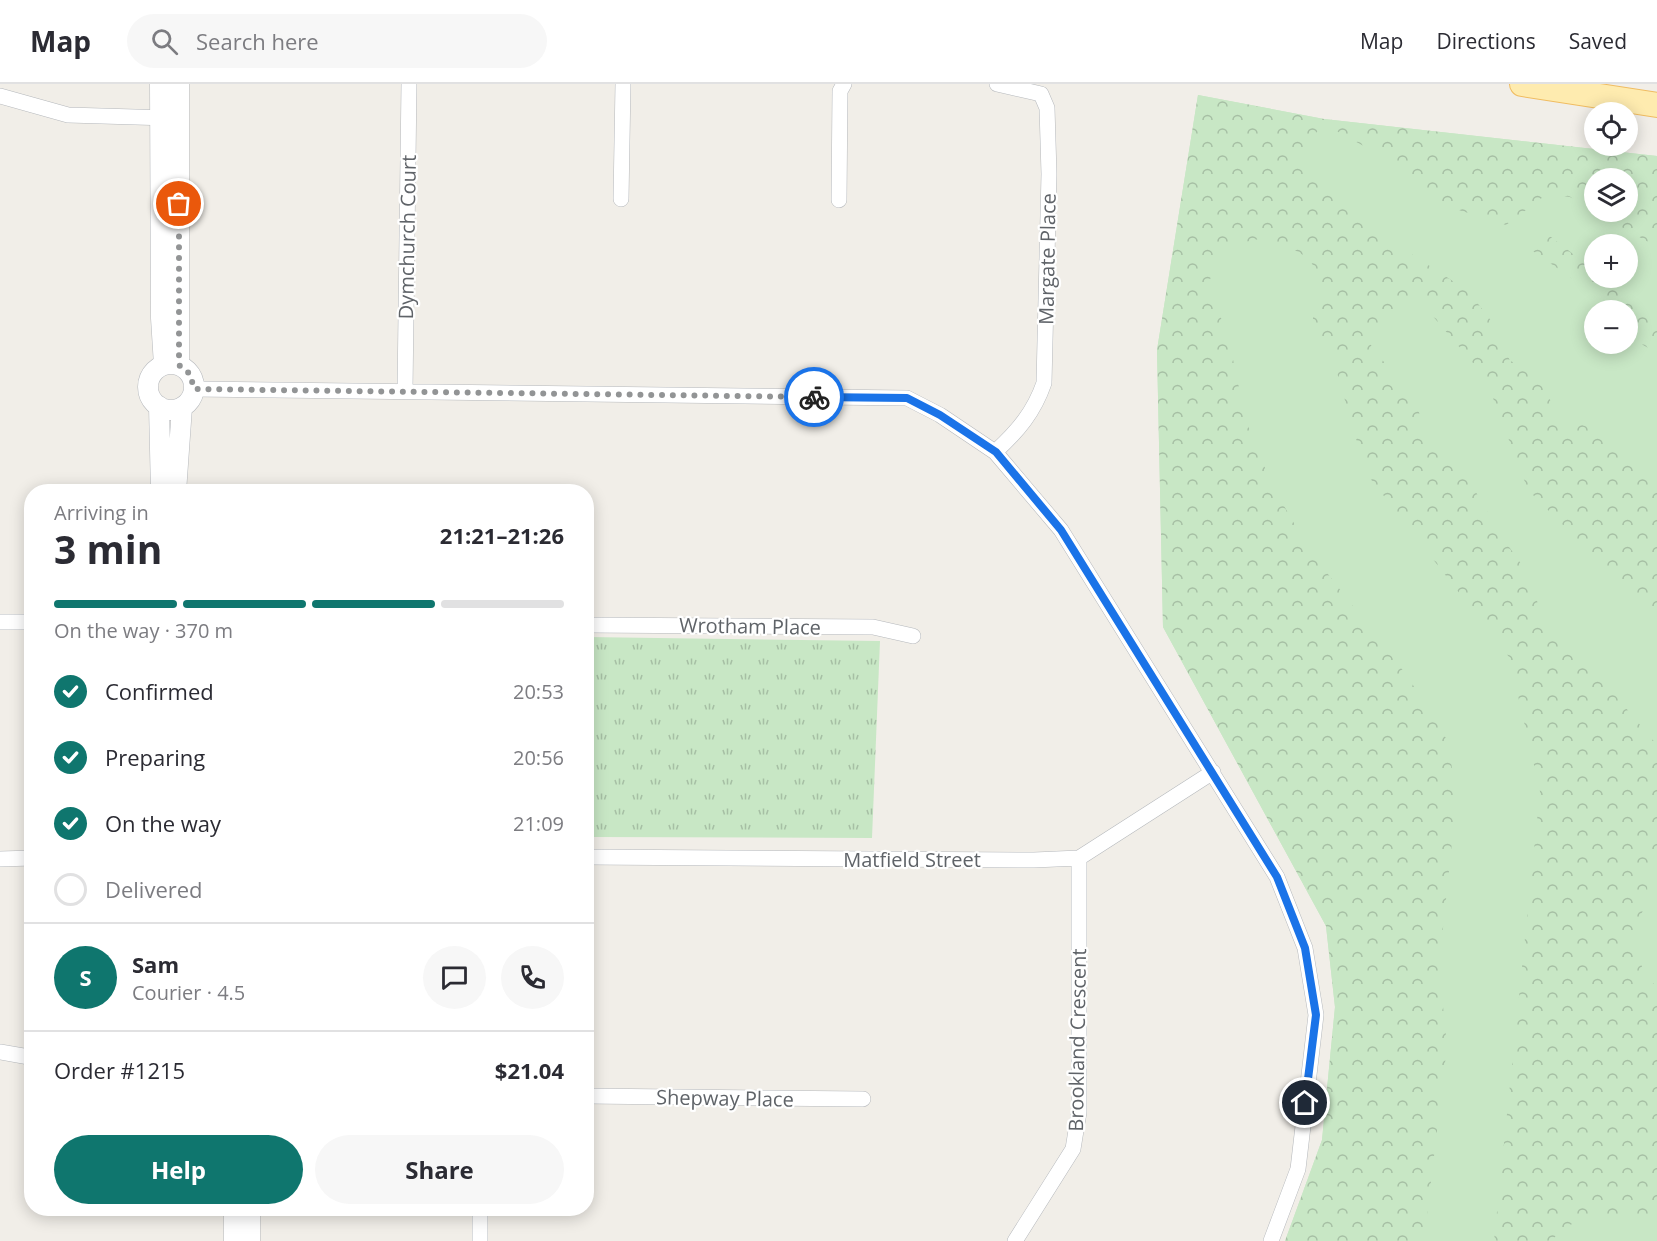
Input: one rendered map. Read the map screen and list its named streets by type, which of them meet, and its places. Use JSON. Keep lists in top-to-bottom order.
{
  "streets": {
    "street": [
      "Dymchurch Court",
      "Margate Place",
      "Wrotham Place",
      "Matfield Street",
      "Brookland Crescent",
      "Shepway Place"
    ]
  },
  "crossings": [
    ["Matfield Street", "Brookland Crescent"]
  ],
  "page": {
    "header": "Map",
    "search": "Search here",
    "nav": ["Map", "Directions", "Saved"],
    "map_buttons": ["+", "−"],
    "heading": ["3 min", "Arriving in", "21:21–21:26"],
    "panel": [
      "Sam",
      "Courier · 4.5",
      "Order #1215",
      "$21.04"
    ],
    "bar": "On the way · 370 m",
    "list": [
      ["Confirmed", "20:53"],
      ["Preparing", "20:56"],
      ["On the way", "21:09"],
      "Delivered"
    ],
    "round": "S",
    "buttons": ["Help", "Share"]
  }
}
